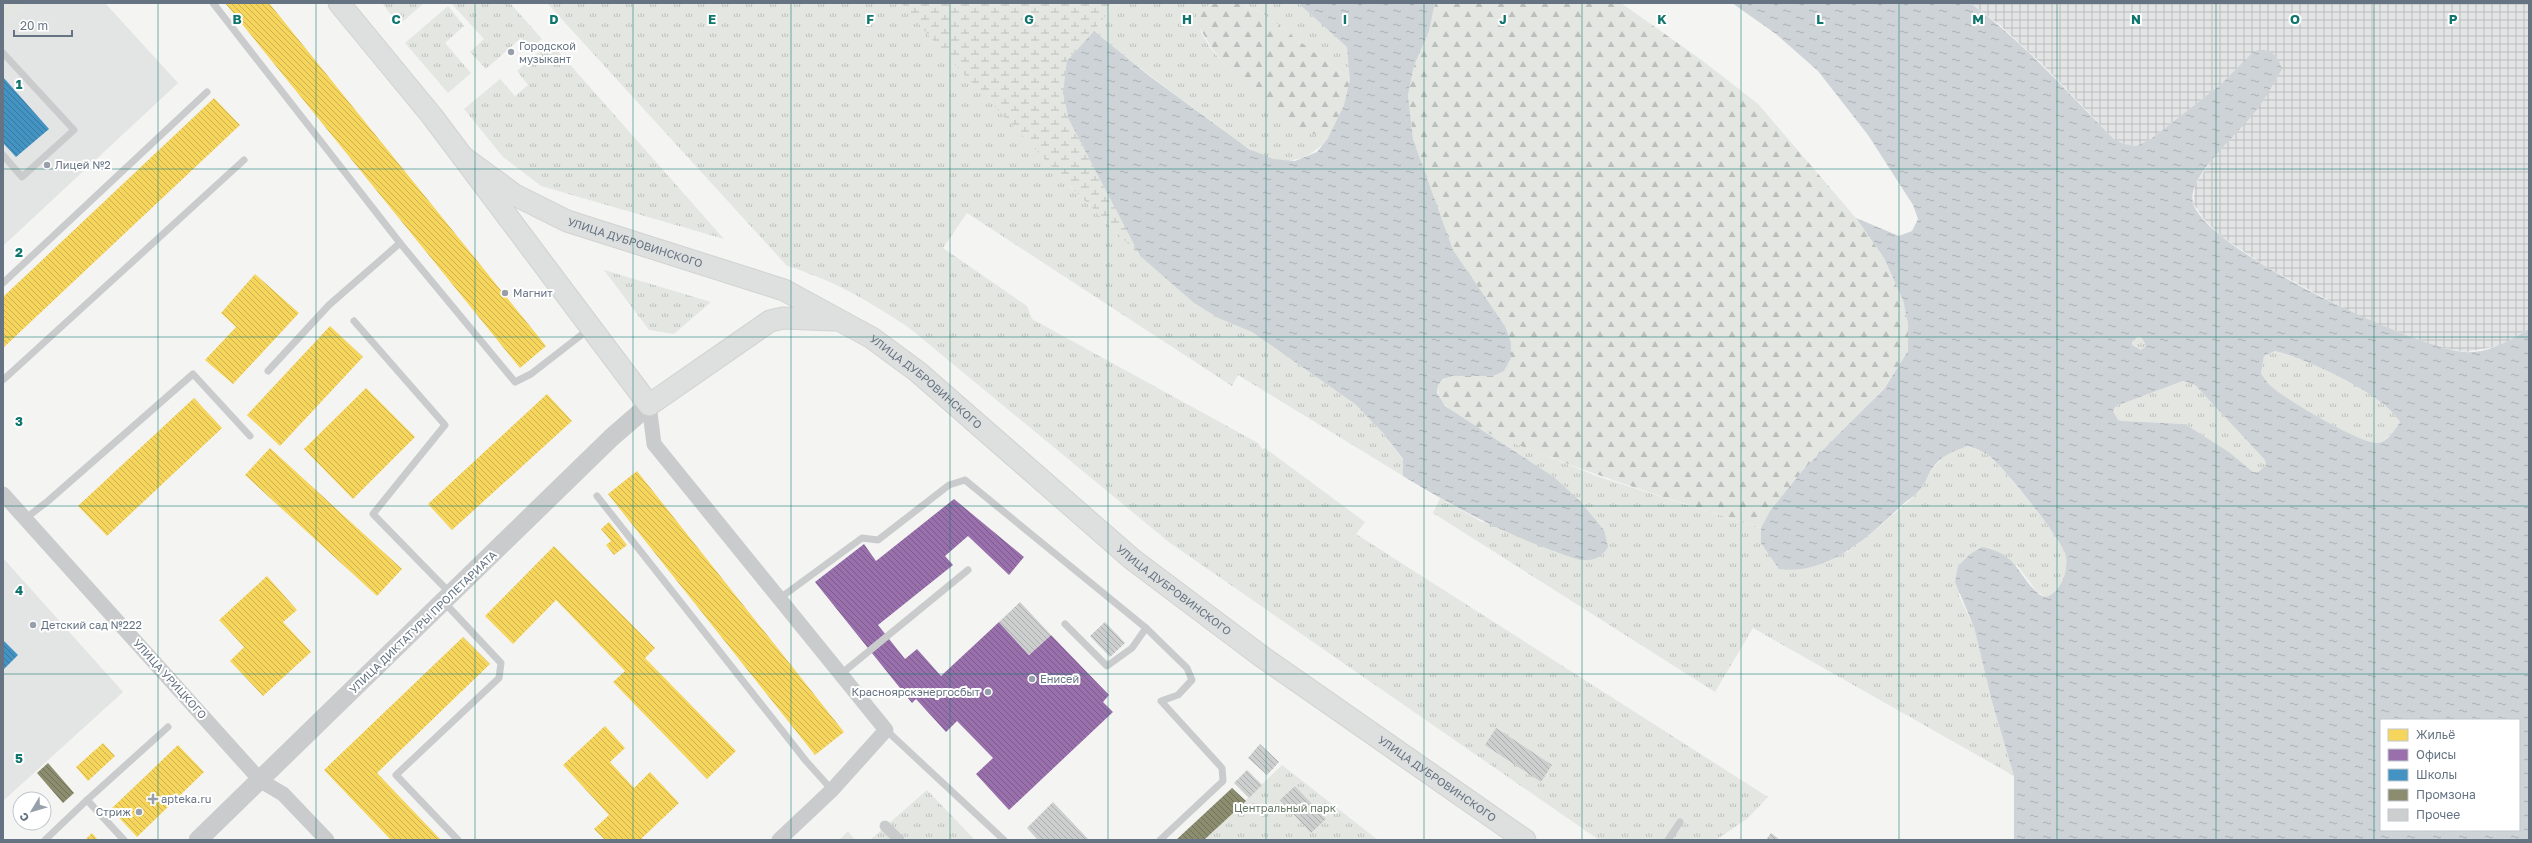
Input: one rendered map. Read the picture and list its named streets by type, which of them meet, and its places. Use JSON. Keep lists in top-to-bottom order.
{
  "streets": {
    "main road": ["УЛИЦА ДУБРОВИНСКОГО"],
    "street": ["УЛИЦА ДИКТАТУРЫ ПРОЛЕТАРИАТА", "УЛИЦА УРИЦКОГО"]
  },
  "crossings": [
    ["УЛИЦА ДУБРОВИНСКОГО", "УЛИЦА ДИКТАТУРЫ ПРОЛЕТАРИАТА"],
    ["УЛИЦА ДИКТАТУРЫ ПРОЛЕТАРИАТА", "УЛИЦА УРИЦКОГО"]
  ],
  "parks": ["Центральный парк"],
  "places": {
    "other": [
      "Городской музыкант",
      "Лицей №2",
      "Магнит",
      "Детский сад №222",
      "Енисей",
      "Красноярскэнергосбыт",
      "Стриж"
    ],
    "health": ["apteka.ru"]
  },
  "legend": [
    "Жильё",
    "Офисы",
    "Школы",
    "Промзона",
    "Прочее"
  ],
  "scale_bar": "20 m",
  "north": "bottom left",
  "grid": {
    "columns": [
      "B",
      "C",
      "D",
      "E",
      "F",
      "G",
      "H",
      "I",
      "J",
      "K",
      "L",
      "M",
      "N",
      "O",
      "P"
    ],
    "rows": [
      "1",
      "2",
      "3",
      "4",
      "5"
    ]
  }
}
